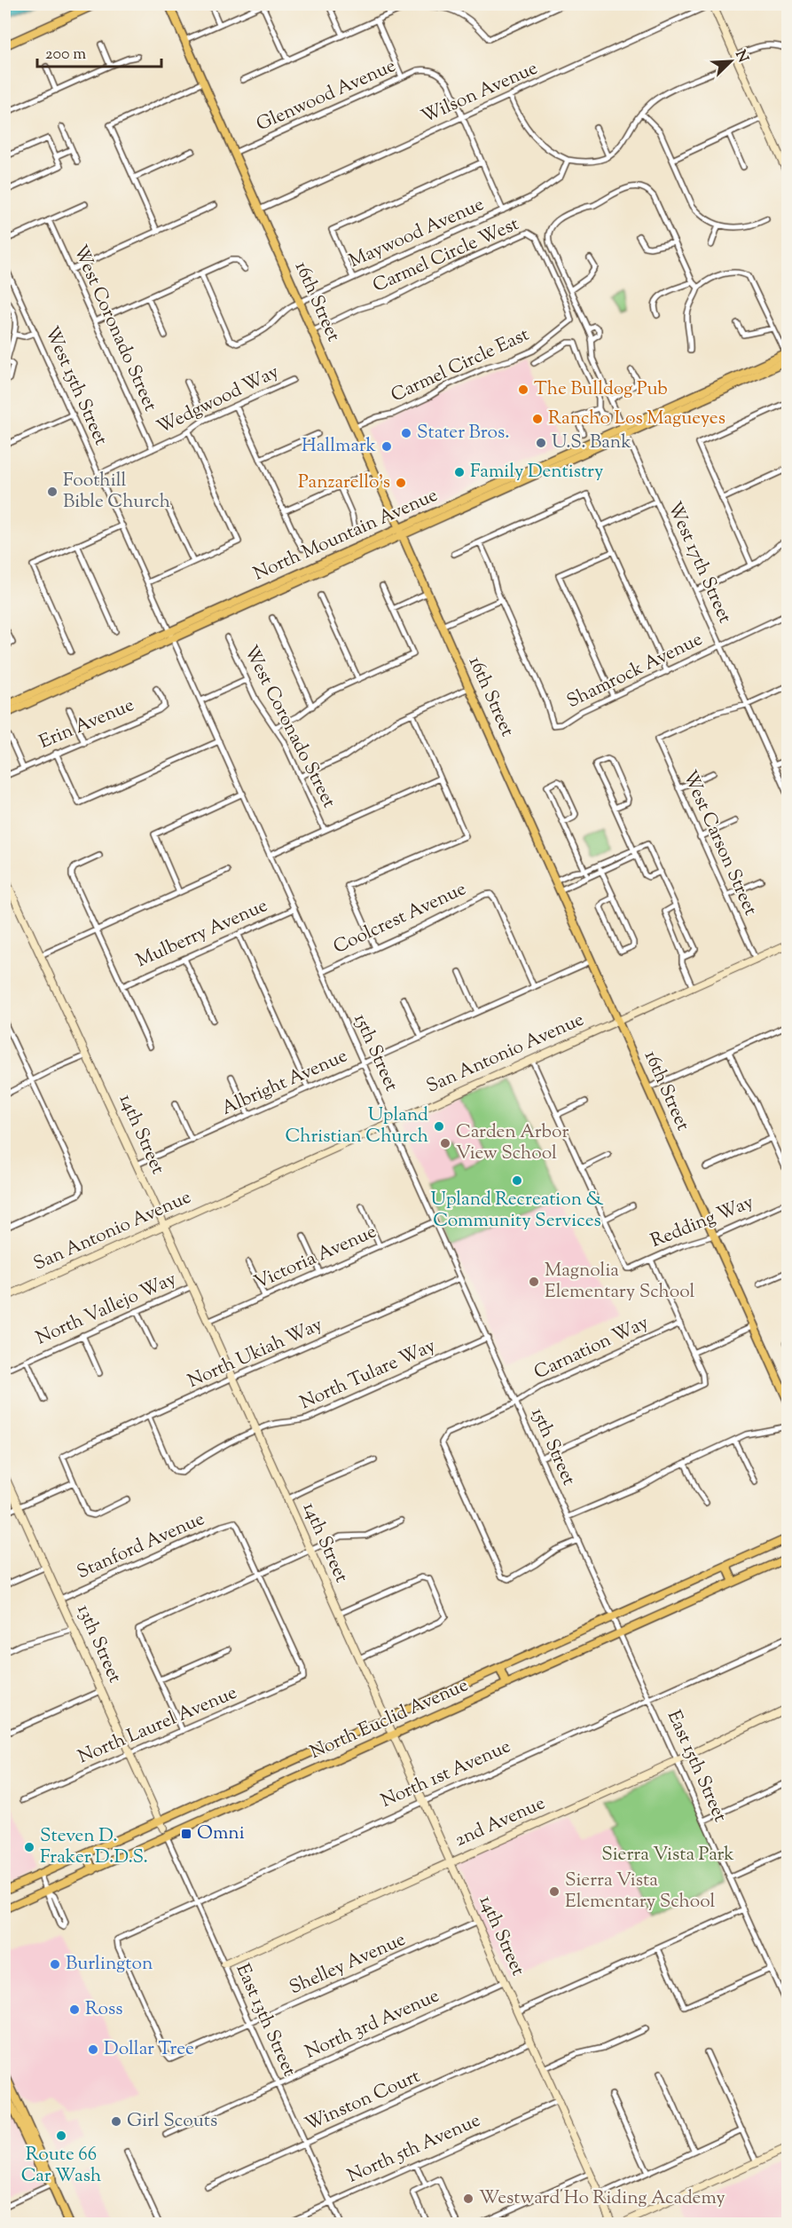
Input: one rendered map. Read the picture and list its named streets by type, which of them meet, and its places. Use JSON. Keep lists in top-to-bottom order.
{
  "streets": {
    "main road": ["16th Street", "North Mountain Avenue", "North Euclid Avenue"],
    "street": [
      "Wilson Avenue",
      "Glenwood Avenue",
      "Maywood Avenue",
      "Carmel Circle West",
      "West Coronado Street",
      "Carmel Circle East",
      "West 15th Street",
      "Wedgwood Way",
      "West 17th Street",
      "Shamrock Avenue",
      "Erin Avenue",
      "West Carson Street",
      "Coolcrest Avenue",
      "Mulberry Avenue",
      "15th Street",
      "San Antonio Avenue",
      "Albright Avenue",
      "14th Street",
      "Redding Way",
      "Victoria Avenue",
      "North Vallejo Way",
      "Carnation Way",
      "North Ukiah Way",
      "North Tulare Way",
      "Stanford Avenue",
      "13th Street",
      "North Laurel Avenue",
      "East 15th Street",
      "North 1st Avenue",
      "2nd Avenue",
      "Shelley Avenue",
      "East 13th Street",
      "North 3rd Avenue",
      "Winston Court",
      "North 5th Avenue"
    ]
  },
  "crossings": [
    ["Wilson Avenue", "Glenwood Avenue"],
    ["Wilson Avenue", "16th Street"],
    ["Glenwood Avenue", "16th Street"],
    ["Maywood Avenue", "16th Street"],
    ["Carmel Circle West", "16th Street"],
    ["Carmel Circle West", "Carmel Circle East"],
    ["16th Street", "Carmel Circle East"],
    ["16th Street", "North Mountain Avenue"],
    ["16th Street", "San Antonio Avenue"],
    ["16th Street", "Albright Avenue"],
    ["16th Street", "Redding Way"],
    ["West Coronado Street", "Wedgwood Way"],
    ["West 15th Street", "Wedgwood Way"],
    ["West 15th Street", "North Mountain Avenue"],
    ["West 15th Street", "15th Street"],
    ["North Mountain Avenue", "West 17th Street"],
    ["North Mountain Avenue", "15th Street"],
    ["West 17th Street", "Shamrock Avenue"],
    ["West 17th Street", "West Carson Street"],
    ["West Carson Street", "San Antonio Avenue"],
    ["Coolcrest Avenue", "15th Street"],
    ["Coolcrest Avenue", "Albright Avenue"],
    ["Mulberry Avenue", "15th Street"],
    ["15th Street", "San Antonio Avenue"],
    ["15th Street", "Albright Avenue"],
    ["15th Street", "Victoria Avenue"],
    ["15th Street", "Carnation Way"],
    ["15th Street", "North Ukiah Way"],
    ["15th Street", "North Tulare Way"],
    ["15th Street", "North Euclid Avenue"],
    ["15th Street", "East 15th Street"],
    ["San Antonio Avenue", "14th Street"],
    ["Albright Avenue", "14th Street"],
    ["14th Street", "Victoria Avenue"],
    ["14th Street", "North Vallejo Way"],
    ["14th Street", "North Ukiah Way"],
    ["14th Street", "North Tulare Way"],
    ["14th Street", "North Euclid Avenue"],
    ["14th Street", "North 1st Avenue"],
    ["14th Street", "2nd Avenue"],
    ["14th Street", "Shelley Avenue"],
    ["14th Street", "North 3rd Avenue"],
    ["14th Street", "Winston Court"],
    ["14th Street", "North 5th Avenue"],
    ["North Ukiah Way", "North Tulare Way"],
    ["Stanford Avenue", "13th Street"],
    ["Stanford Avenue", "North Laurel Avenue"],
    ["13th Street", "North Euclid Avenue"],
    ["13th Street", "North Laurel Avenue"],
    ["13th Street", "East 13th Street"],
    ["North Euclid Avenue", "East 15th Street"],
    ["North Euclid Avenue", "East 13th Street"],
    ["East 15th Street", "North 1st Avenue"],
    ["East 15th Street", "2nd Avenue"],
    ["North 1st Avenue", "Shelley Avenue"],
    ["North 1st Avenue", "East 13th Street"],
    ["2nd Avenue", "East 13th Street"],
    ["Shelley Avenue", "East 13th Street"],
    ["East 13th Street", "North 3rd Avenue"],
    ["East 13th Street", "Winston Court"],
    ["East 13th Street", "North 5th Avenue"]
  ],
  "parks": ["Sierra Vista Park"],
  "places": {
    "other": [
      "The Bulldog Pub",
      "Rancho Los Magueyes",
      "Stater Bros.",
      "U.S. Bank",
      "Hallmark",
      "Family Dentistry",
      "Panzarello's",
      "Foothill Bible Church",
      "Upland Christian Church",
      "Carden Arbor View School",
      "Upland Recreation & Community Services",
      "Magnolia Elementary School",
      "Steven D. Fraker D.D.S.",
      "Sierra Vista Elementary School",
      "Burlington",
      "Ross",
      "Dollar Tree",
      "Girl Scouts",
      "Route 66 Car Wash",
      "Westward Ho Riding Academy"
    ],
    "transit": ["Omni"]
  },
  "scale_bar": "200 m",
  "north": "top right"
}
